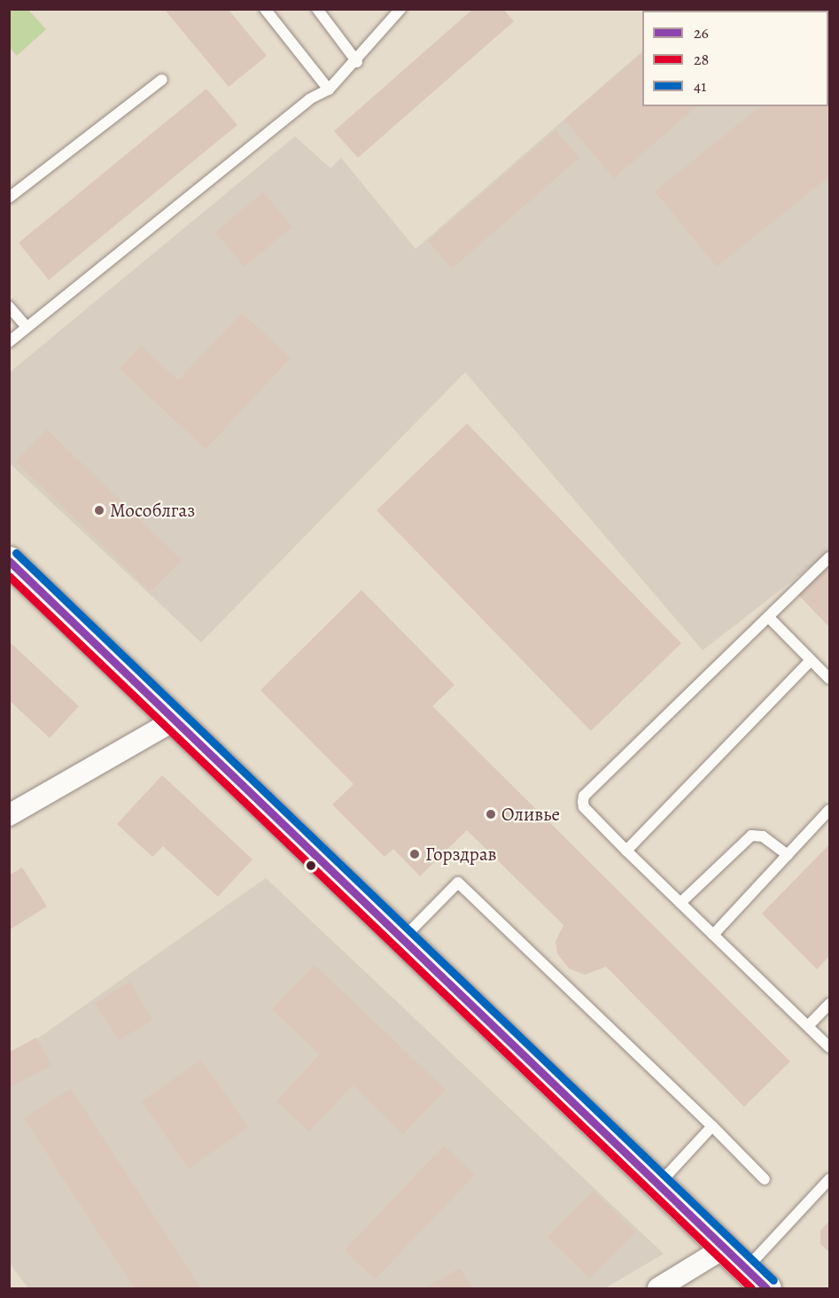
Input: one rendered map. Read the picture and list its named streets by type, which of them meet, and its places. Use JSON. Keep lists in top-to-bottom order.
{
  "places": ["Мособлгаз", "Оливье", "Горздрав"],
  "lines": ["transit line 41", "transit line 26", "transit line 28"],
  "legend": ["26", "28", "41"]
}
